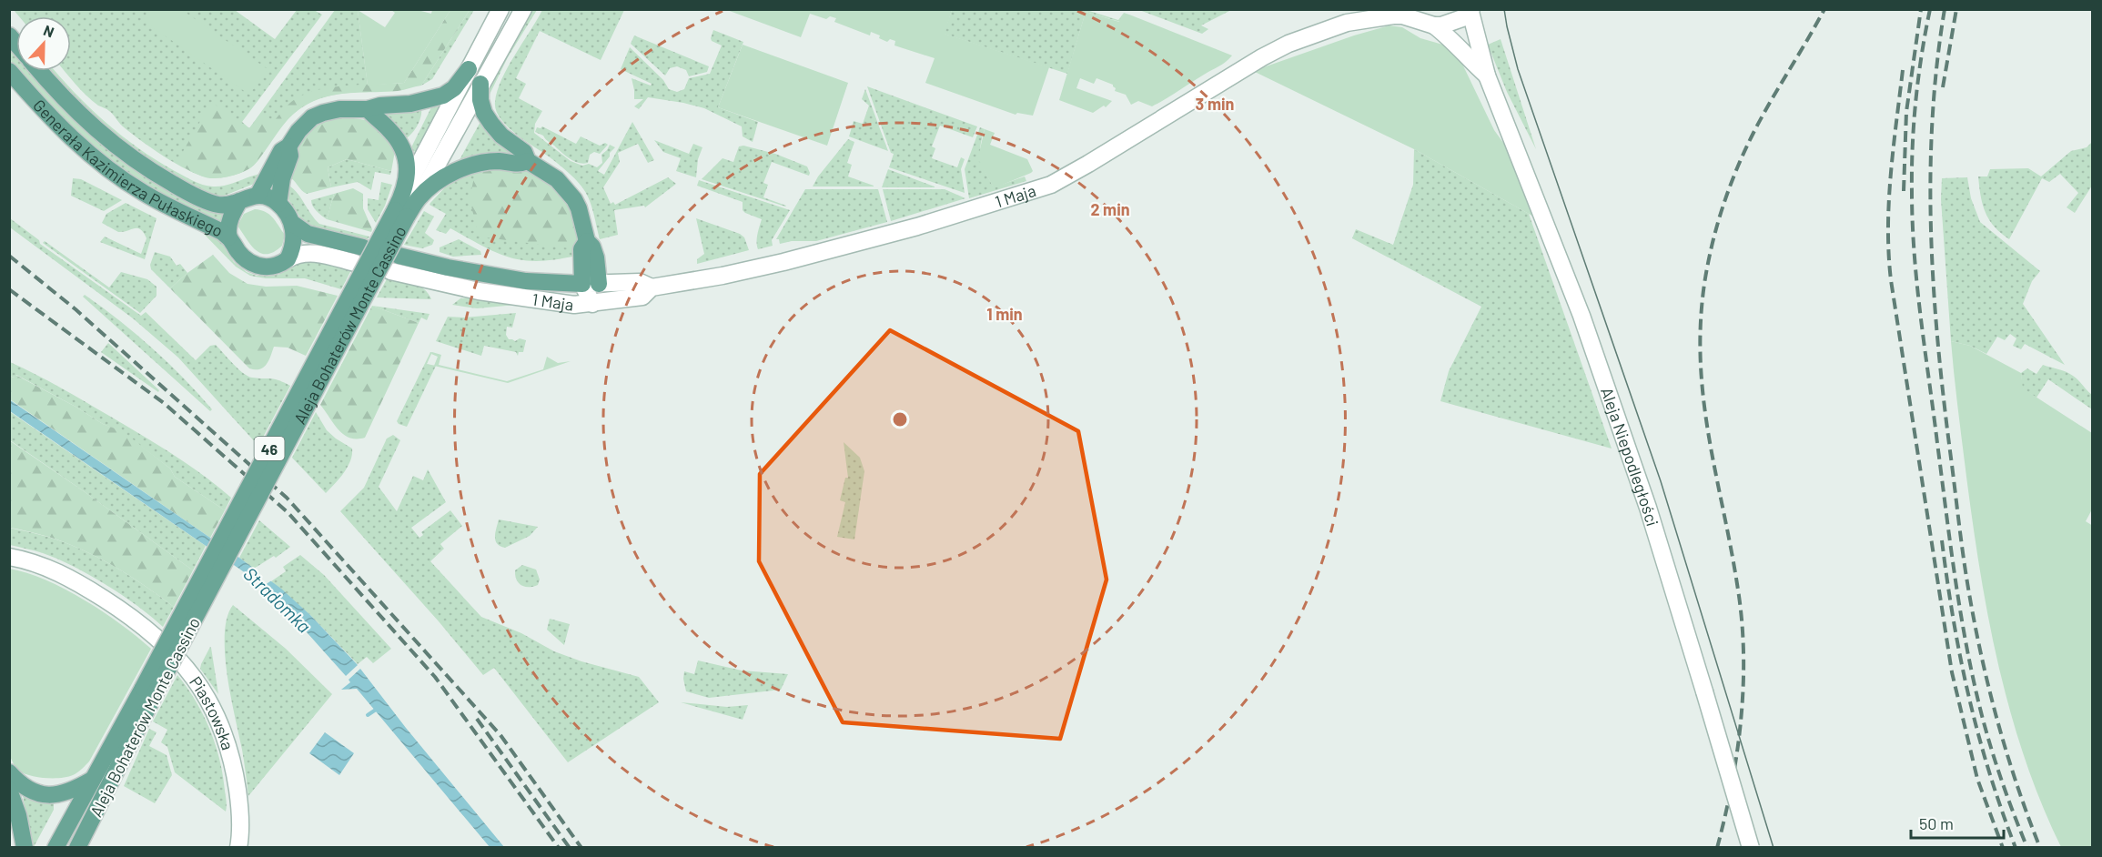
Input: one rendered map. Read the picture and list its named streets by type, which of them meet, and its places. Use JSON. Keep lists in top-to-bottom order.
{
  "streets": {
    "main road": [
      "Generała Kazimierza Pułaskiego",
      "1 Maja",
      "Aleja Bohaterów Monte Cassino",
      "46"
    ],
    "street": ["Aleja Niepodległości", "Piastowska"]
  },
  "crossings": [
    ["1 Maja", "Aleja Niepodległości"]
  ],
  "water": ["Stradomka"],
  "scale_bar": "50 m",
  "north": "top",
  "rings": ["3 min", "2 min", "1 min"]
}
